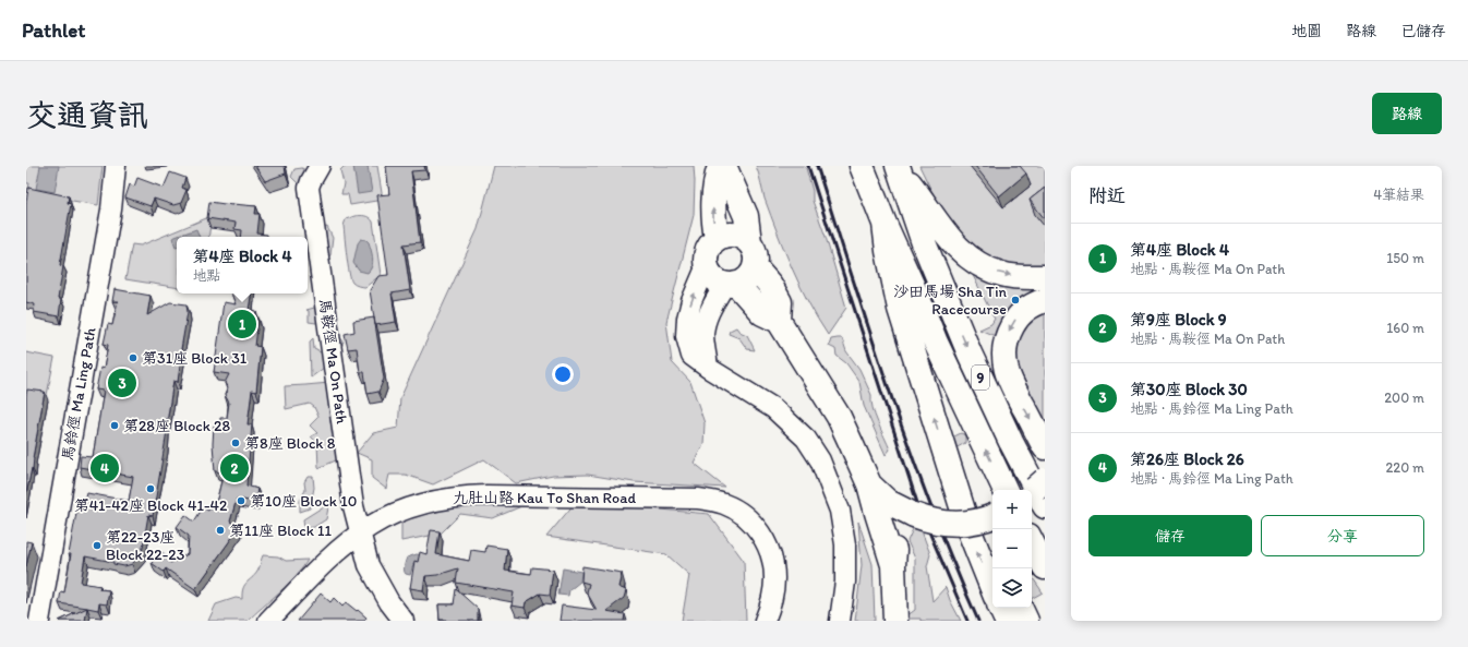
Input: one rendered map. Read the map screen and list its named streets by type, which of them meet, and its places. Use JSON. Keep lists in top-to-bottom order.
{
  "streets": {
    "main road": ["9"],
    "street": ["馬鞍徑 Ma On Path", "馬鈴徑 Ma Ling Path", "九肚山路 Kau To Shan Road"]
  },
  "crossings": [
    ["馬鞍徑 Ma On Path", "九肚山路 Kau To Shan Road"]
  ],
  "places": [
    "沙田馬場 Sha Tin Racecourse",
    "第31座 Block 31",
    "第28座 Block 28",
    "第8座 Block 8",
    "第41-42座 Block 41-42",
    "第10座 Block 10",
    "第11座 Block 11",
    "第22-23座 Block 22-23"
  ],
  "page": {
    "header": "Pathlet",
    "nav": ["地圖", "路線", "已儲存"],
    "buttons": [
      "路線",
      ["儲存", "分享"]
    ],
    "title": "交通資訊",
    "heading": ["附近", "4筆結果"],
    "list": [
      {
        "mark": "1",
        "name": "第4座 Block 4",
        "note": "地點 · 馬鞍徑 Ma On Path",
        "value": "150 m"
      },
      {
        "mark": "2",
        "name": "第9座 Block 9",
        "note": "地點 · 馬鞍徑 Ma On Path",
        "value": "160 m"
      },
      {
        "mark": "3",
        "name": "第30座 Block 30",
        "note": "地點 · 馬鈴徑 Ma Ling Path",
        "value": "200 m"
      },
      {
        "mark": "4",
        "name": "第26座 Block 26",
        "note": "地點 · 馬鈴徑 Ma Ling Path",
        "value": "220 m"
      }
    ],
    "popup": ["第4座 Block 4", "地點"],
    "pins": [
      "1",
      "3",
      "2",
      "4"
    ],
    "map_buttons": ["+", "−"]
  }
}
